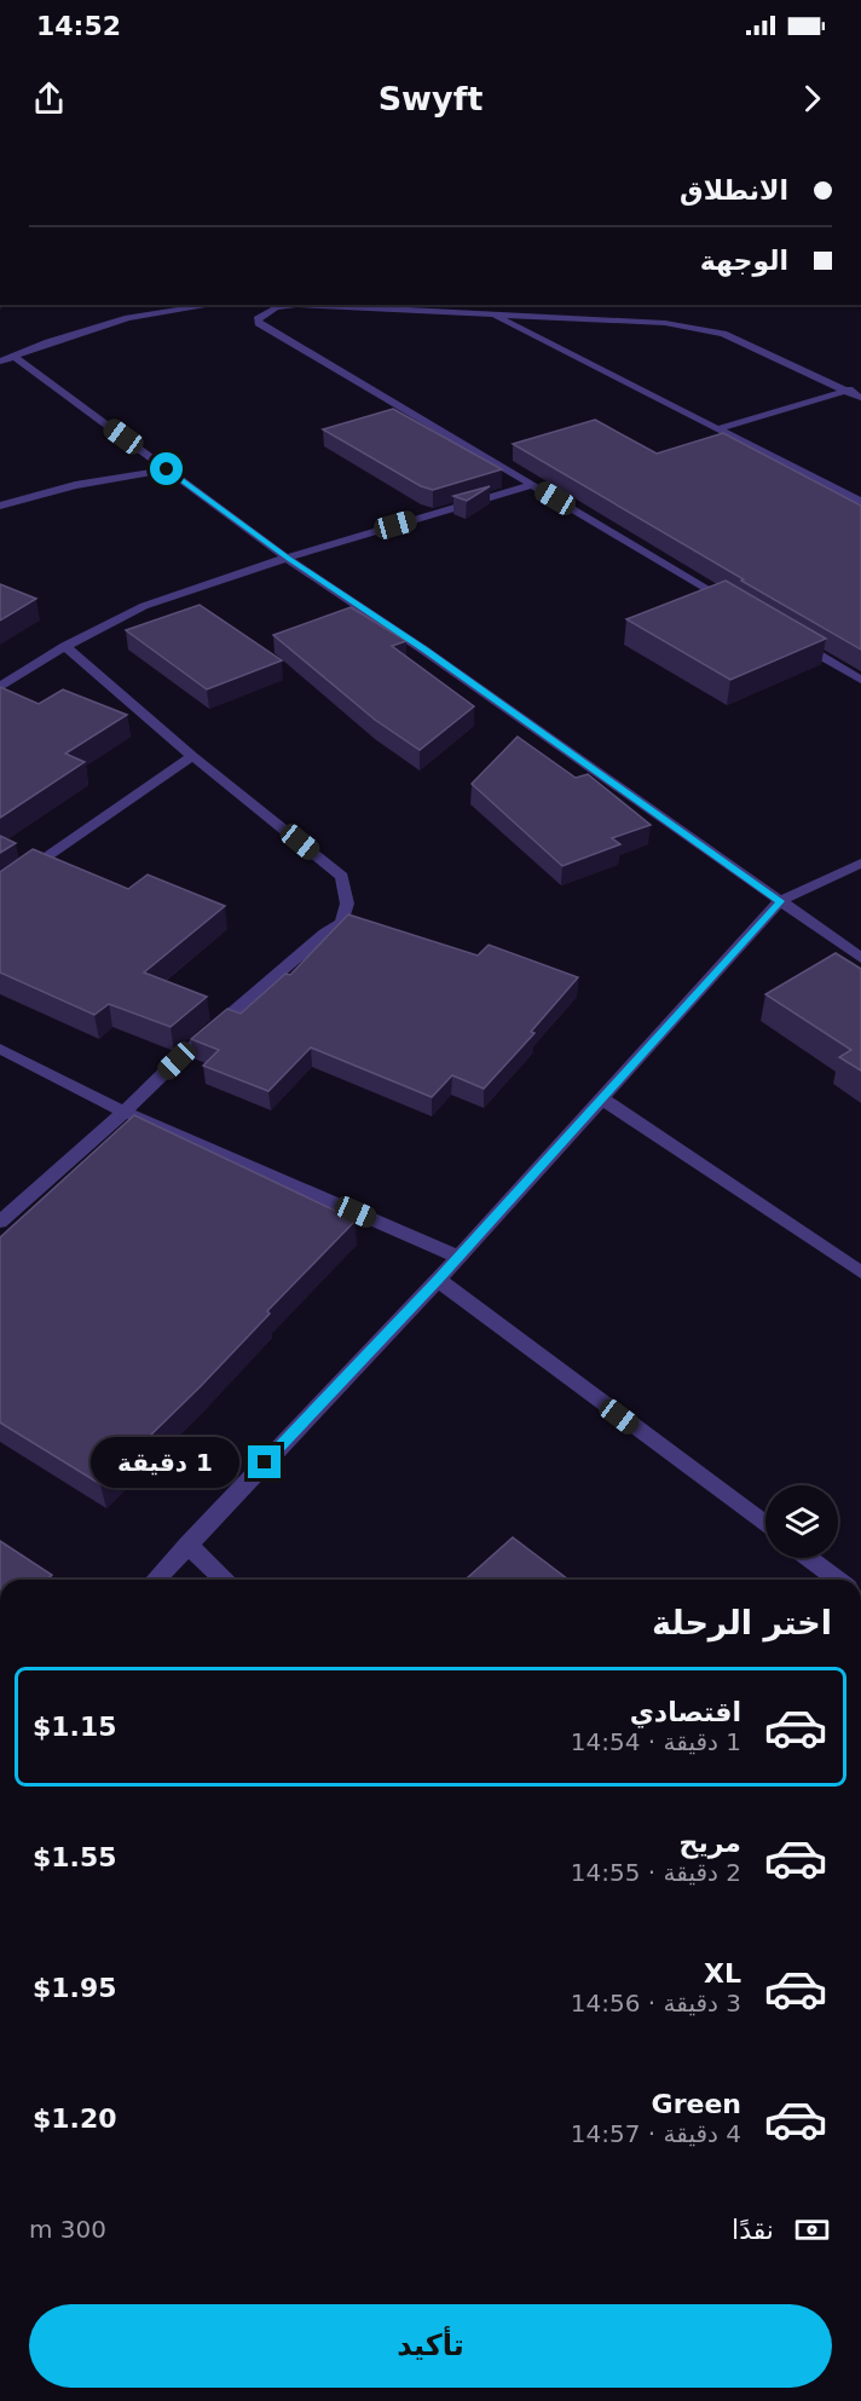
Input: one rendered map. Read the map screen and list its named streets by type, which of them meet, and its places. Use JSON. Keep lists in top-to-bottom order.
{
  "page": {
    "status": "14:52",
    "header": "Swyft",
    "banner": ["الانطلاق", "الوجهة"],
    "bubble": "1 دقيقة",
    "heading": "اختر الرحلة",
    "list": [
      {
        "name": "اقتصادي",
        "note": "1 دقيقة · 14:54",
        "value": "$1.15"
      },
      {
        "name": "مريح",
        "note": "2 دقيقة · 14:55",
        "value": "$1.55"
      },
      {
        "name": "XL",
        "note": "3 دقيقة · 14:56",
        "value": "$1.95"
      },
      {
        "name": "Green",
        "note": "4 دقيقة · 14:57",
        "value": "$1.20"
      }
    ],
    "pay": ["نقدًا", "300 m"],
    "buttons": "تأكيد"
  }
}
